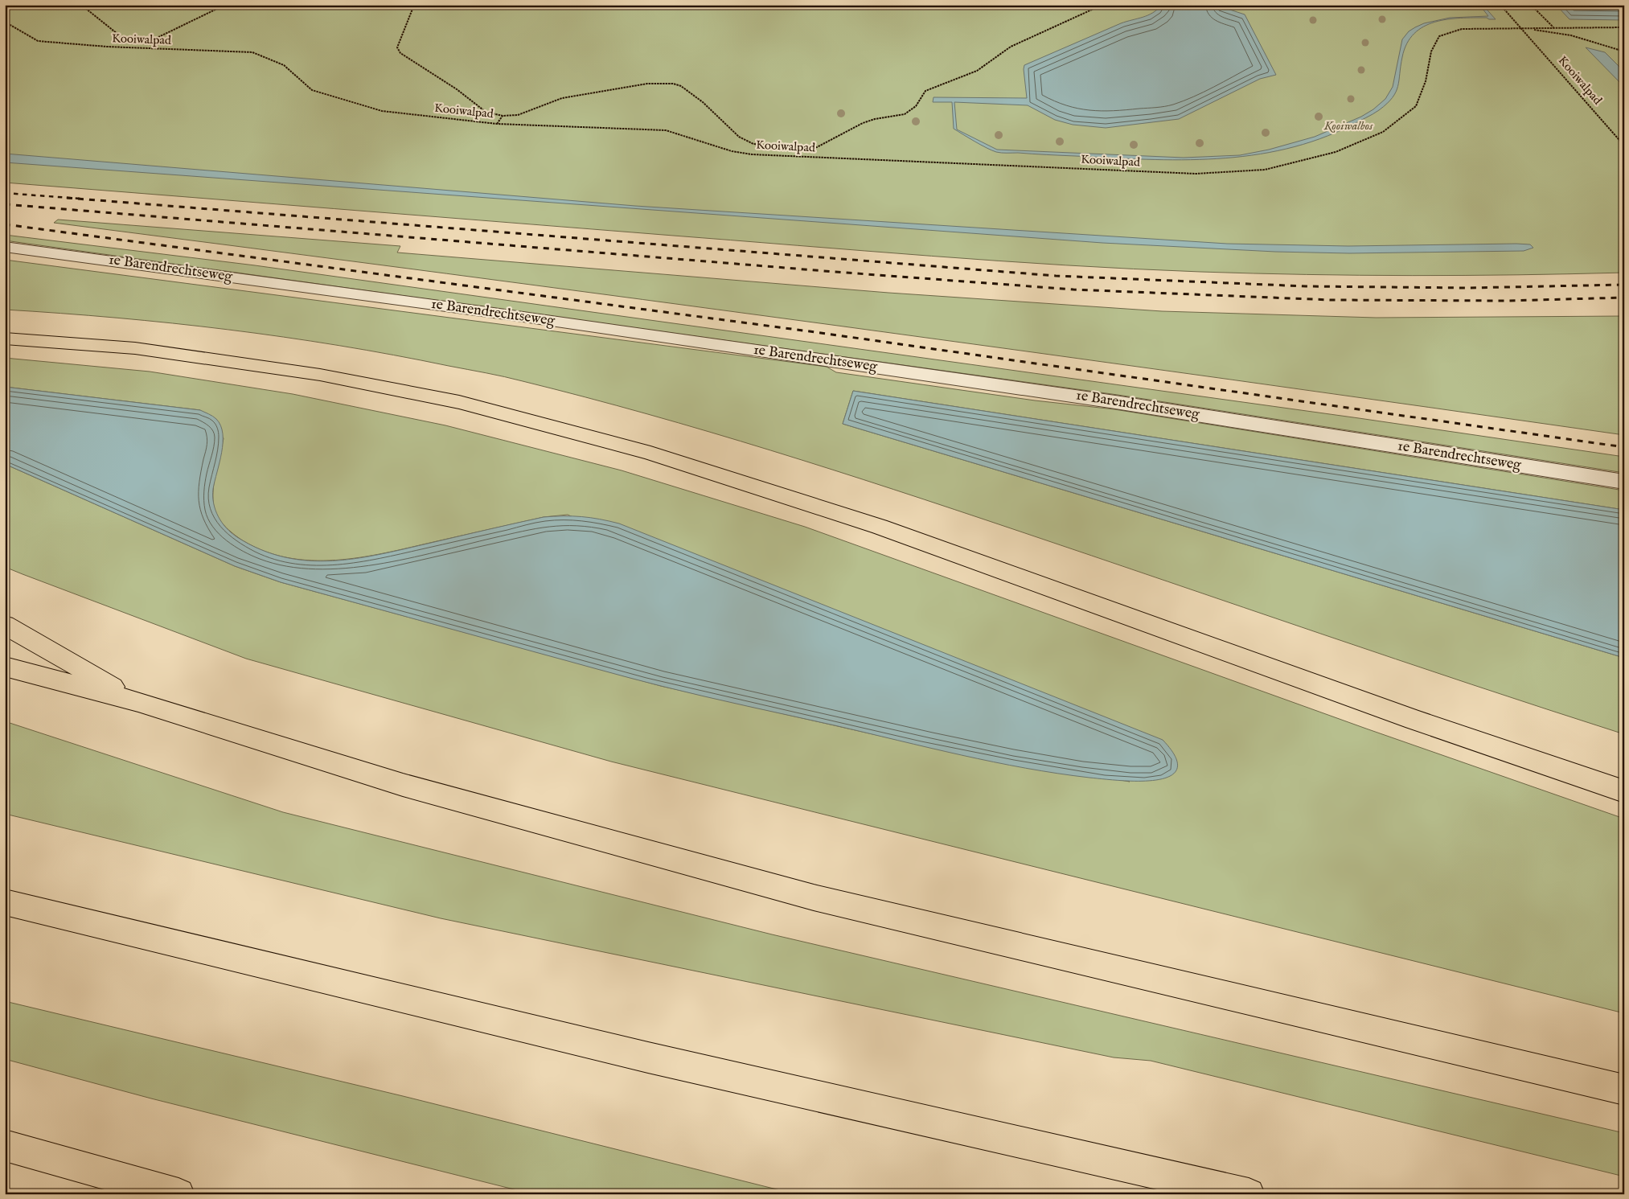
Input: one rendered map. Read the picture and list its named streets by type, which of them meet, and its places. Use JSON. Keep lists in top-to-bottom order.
{
  "streets": {
    "lane": ["1e Barendrechtseweg"],
    "path": ["Kooiwalpad"]
  },
  "parks": ["Kooiwalbos"]
}
